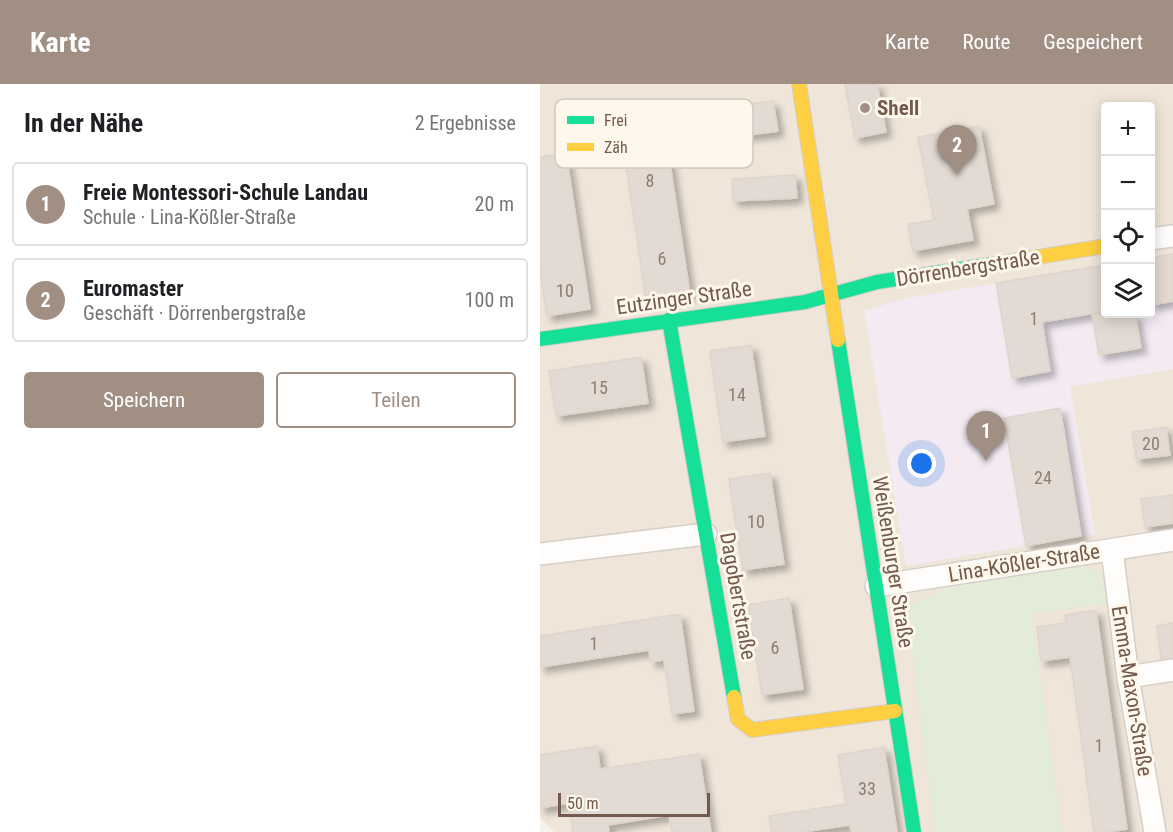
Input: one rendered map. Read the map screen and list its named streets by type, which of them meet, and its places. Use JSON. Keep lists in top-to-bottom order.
{
  "streets": {
    "street": [
      "Dörrenbergstraße",
      "Eutzinger Straße",
      "Weißenburger Straße",
      "Lina-Kößler-Straße",
      "Dagobertstraße",
      "Emma-Maxon-Straße"
    ]
  },
  "crossings": [
    ["Dörrenbergstraße", "Eutzinger Straße"],
    ["Dörrenbergstraße", "Weißenburger Straße"],
    ["Eutzinger Straße", "Weißenburger Straße"],
    ["Eutzinger Straße", "Dagobertstraße"],
    ["Weißenburger Straße", "Lina-Kößler-Straße"],
    ["Weißenburger Straße", "Dagobertstraße"],
    ["Lina-Kößler-Straße", "Emma-Maxon-Straße"]
  ],
  "places": ["Shell"],
  "house_numbers": [
    "8",
    "6",
    "10",
    "1",
    "15",
    "14",
    "20",
    "24",
    "10",
    "1",
    "6",
    "1",
    "33"
  ],
  "legend": ["Frei", "Zäh"],
  "scale_bar": "50 m",
  "page": {
    "header": "Karte",
    "nav": ["Karte", "Route", "Gespeichert"],
    "heading": ["In der Nähe", "2 Ergebnisse"],
    "map_buttons": ["+", "−"],
    "pins": ["2", "1"],
    "list": [
      {
        "mark": "1",
        "name": "Freie Montessori-Schule Landau",
        "note": "Schule · Lina-Kößler-Straße",
        "value": "20 m"
      },
      {
        "mark": "2",
        "name": "Euromaster",
        "note": "Geschäft · Dörrenbergstraße",
        "value": "100 m"
      }
    ],
    "buttons": ["Speichern", "Teilen"],
    "scale": "50 m"
  }
}
